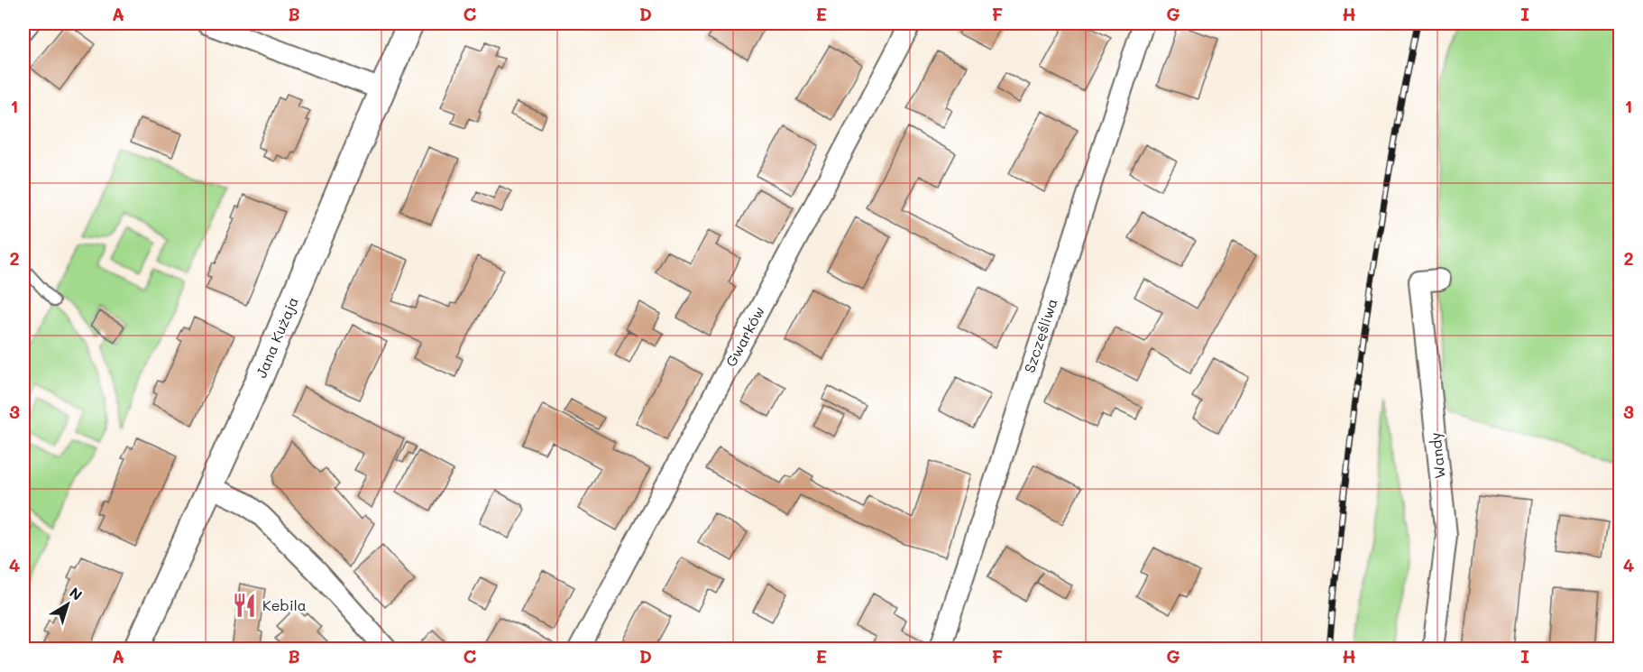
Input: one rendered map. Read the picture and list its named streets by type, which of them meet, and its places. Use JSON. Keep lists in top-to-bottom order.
{
  "streets": {
    "street": [
      "Szczęśliwa",
      "Gwarków",
      "Jana Kużaja",
      "Wandy"
    ]
  },
  "places": {
    "restaurant": ["Kebila"]
  },
  "north": "top right",
  "grid": {
    "columns": [
      "A",
      "B",
      "C",
      "D",
      "E",
      "F",
      "G",
      "H",
      "I"
    ],
    "rows": [
      "1",
      "2",
      "3",
      "4"
    ]
  }
}
